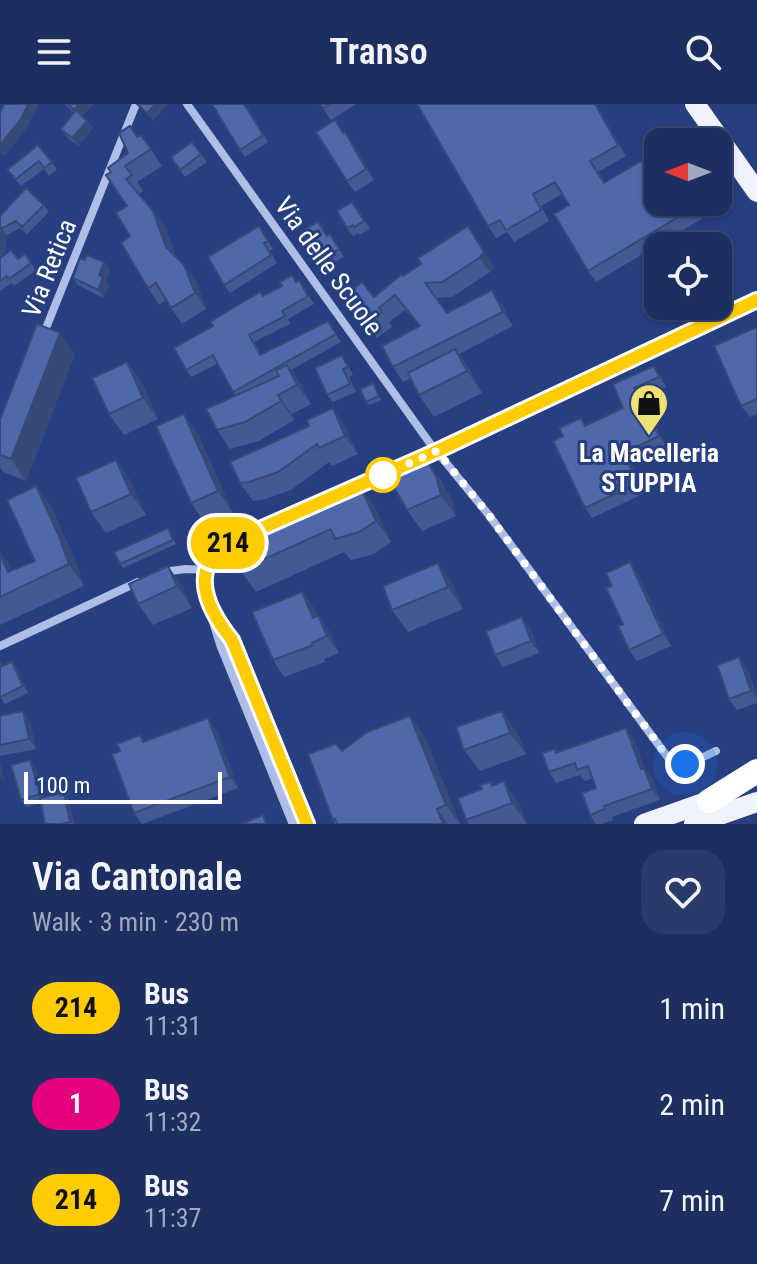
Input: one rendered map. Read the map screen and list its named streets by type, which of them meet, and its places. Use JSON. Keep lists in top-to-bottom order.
{
  "streets": {
    "street": ["Via delle Scuole", "Via Retica"]
  },
  "places": {
    "shop": ["La Macelleria STUPPIA"]
  },
  "lines": ["bus line 214"],
  "scale_bar": "100 m",
  "north": "left",
  "page": {
    "header": "Transo",
    "on_map": "214",
    "scale": "100 m",
    "heading": ["Via Cantonale", "Walk · 3 min · 230 m"],
    "list": [
      {
        "mark": "214",
        "name": "Bus",
        "note": "11:31",
        "value": "1 min"
      },
      {
        "mark": "1",
        "name": "Bus",
        "note": "11:32",
        "value": "2 min"
      },
      {
        "mark": "214",
        "name": "Bus",
        "note": "11:37",
        "value": "7 min"
      }
    ]
  }
}
